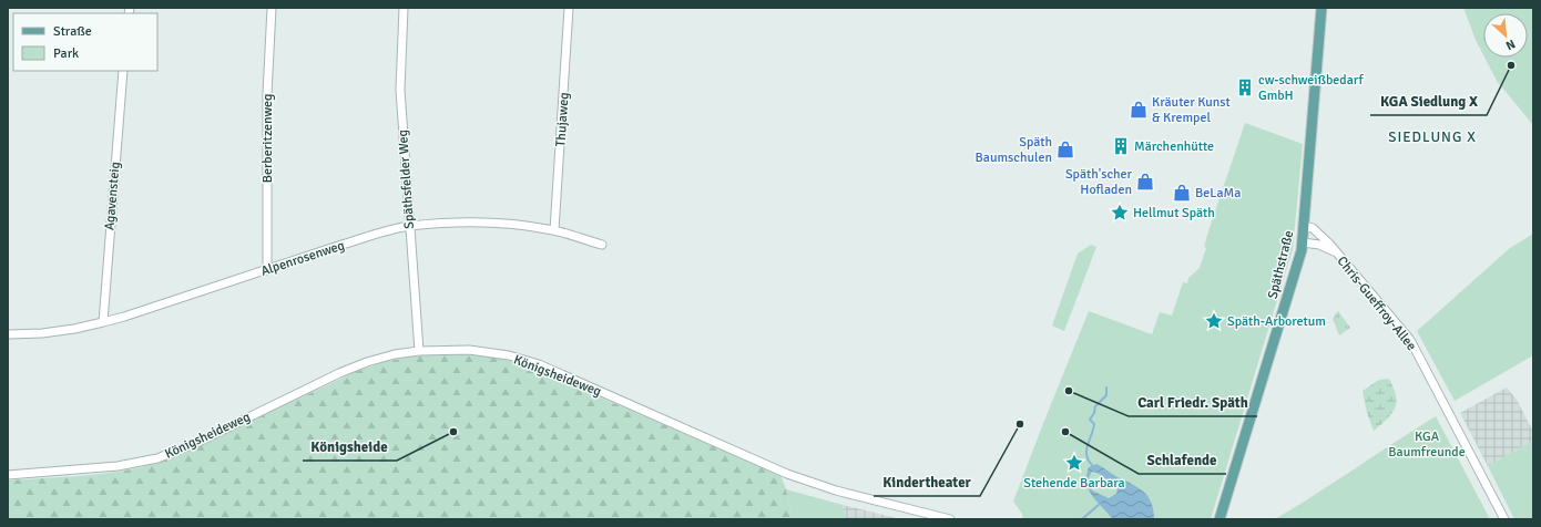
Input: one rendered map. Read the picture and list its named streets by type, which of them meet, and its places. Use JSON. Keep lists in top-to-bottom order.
{
  "streets": {
    "main road": ["Späthstraße"],
    "street": [
      "Thujaweg",
      "Berberitzenweg",
      "Späthsfelder Weg",
      "Agavensteig",
      "Alpenrosenweg",
      "Chris-Gueffroy-Allee",
      "Königsheideweg"
    ]
  },
  "crossings": [
    ["Thujaweg", "Alpenrosenweg"],
    ["Berberitzenweg", "Alpenrosenweg"],
    ["Späthsfelder Weg", "Alpenrosenweg"],
    ["Späthsfelder Weg", "Königsheideweg"],
    ["Agavensteig", "Alpenrosenweg"],
    ["Späthstraße", "Chris-Gueffroy-Allee"]
  ],
  "districts": ["SIEDLUNG X"],
  "parks": ["KGA Baumfreunde"],
  "places": {
    "other": [
      "KGA Siedlung X",
      "Carl Friedr. Späth",
      "Kindertheater",
      "Königsheide",
      "Schlafende"
    ],
    "building": ["cw-schweißbedarf GmbH", "Märchenhütte"],
    "shop": [
      "Kräuter Kunst & Krempel",
      "Späth Baumschulen",
      "Späth'scher Hofladen",
      "BeLaMa"
    ],
    "place": ["Hellmut Späth", "Späth-Arboretum", "Stehende Barbara"]
  },
  "legend": ["Straße", "Park"],
  "north": "bottom right"
}
